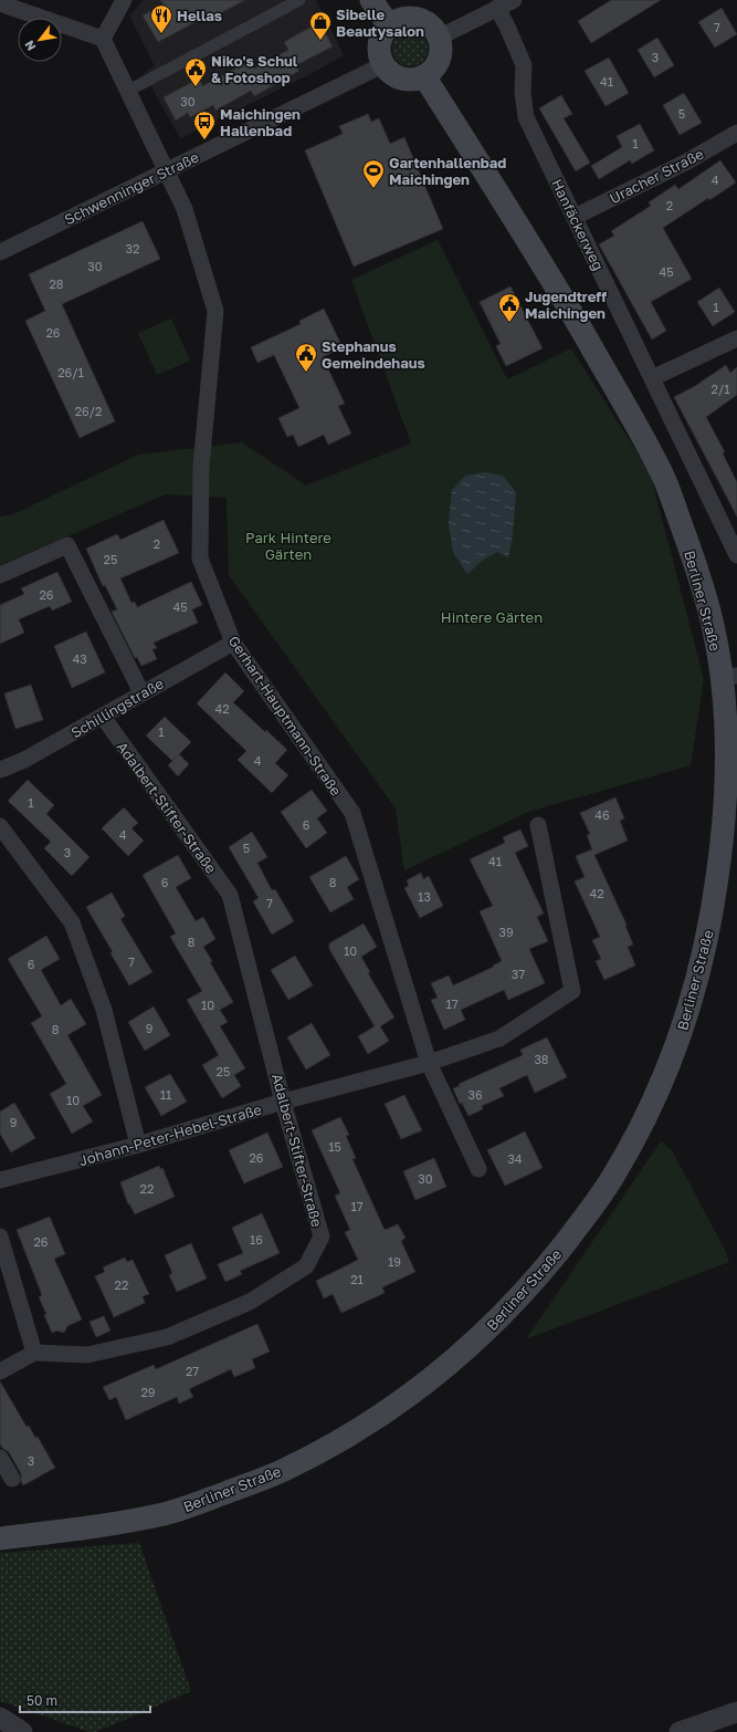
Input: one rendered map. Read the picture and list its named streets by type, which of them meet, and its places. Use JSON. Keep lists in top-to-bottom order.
{
  "streets": {
    "main road": ["Berliner Straße"],
    "street": [
      "Uracher Straße",
      "Schwenninger Straße",
      "Hanfäckerweg",
      "Schillingstraße",
      "Gerhart-Hauptmann-Straße",
      "Adalbert-Stifter-Straße",
      "Johann-Peter-Hebel-Straße"
    ]
  },
  "crossings": [
    ["Uracher Straße", "Hanfäckerweg"],
    ["Schwenninger Straße", "Berliner Straße"],
    ["Schwenninger Straße", "Gerhart-Hauptmann-Straße"],
    ["Schillingstraße", "Gerhart-Hauptmann-Straße"],
    ["Schillingstraße", "Adalbert-Stifter-Straße"],
    ["Gerhart-Hauptmann-Straße", "Johann-Peter-Hebel-Straße"],
    ["Adalbert-Stifter-Straße", "Johann-Peter-Hebel-Straße"]
  ],
  "parks": ["Park Hintere Gärten", "Hintere Gärten"],
  "places": {
    "restaurant": ["Hellas"],
    "shop": ["Sibelle Beautysalon"],
    "public building": ["Niko's Schul & Fotoshop", "Jugendtreff Maichingen", "Stephanus Gemeindehaus"],
    "bus stop": ["Maichingen Hallenbad"],
    "sports": ["Gartenhallenbad Maichingen"]
  },
  "house_numbers": [
    "7",
    "3",
    "41",
    "30",
    "5",
    "1",
    "4",
    "2",
    "32",
    "30",
    "45",
    "28",
    "1",
    "26",
    "26/1",
    "2/1",
    "26/2",
    "2",
    "25",
    "26",
    "45",
    "43",
    "42",
    "1",
    "4",
    "1",
    "46",
    "6",
    "4",
    "5",
    "3",
    "41",
    "6",
    "8",
    "42",
    "13",
    "7",
    "39",
    "8",
    "10",
    "7",
    "6",
    "37",
    "17",
    "10",
    "9",
    "8",
    "38",
    "25",
    "11",
    "36",
    "10",
    "9",
    "15",
    "26",
    "34",
    "30",
    "22",
    "17",
    "16",
    "26",
    "19",
    "21",
    "22",
    "27",
    "29",
    "3"
  ],
  "scale_bar": "50 m",
  "north": "bottom left"
}
